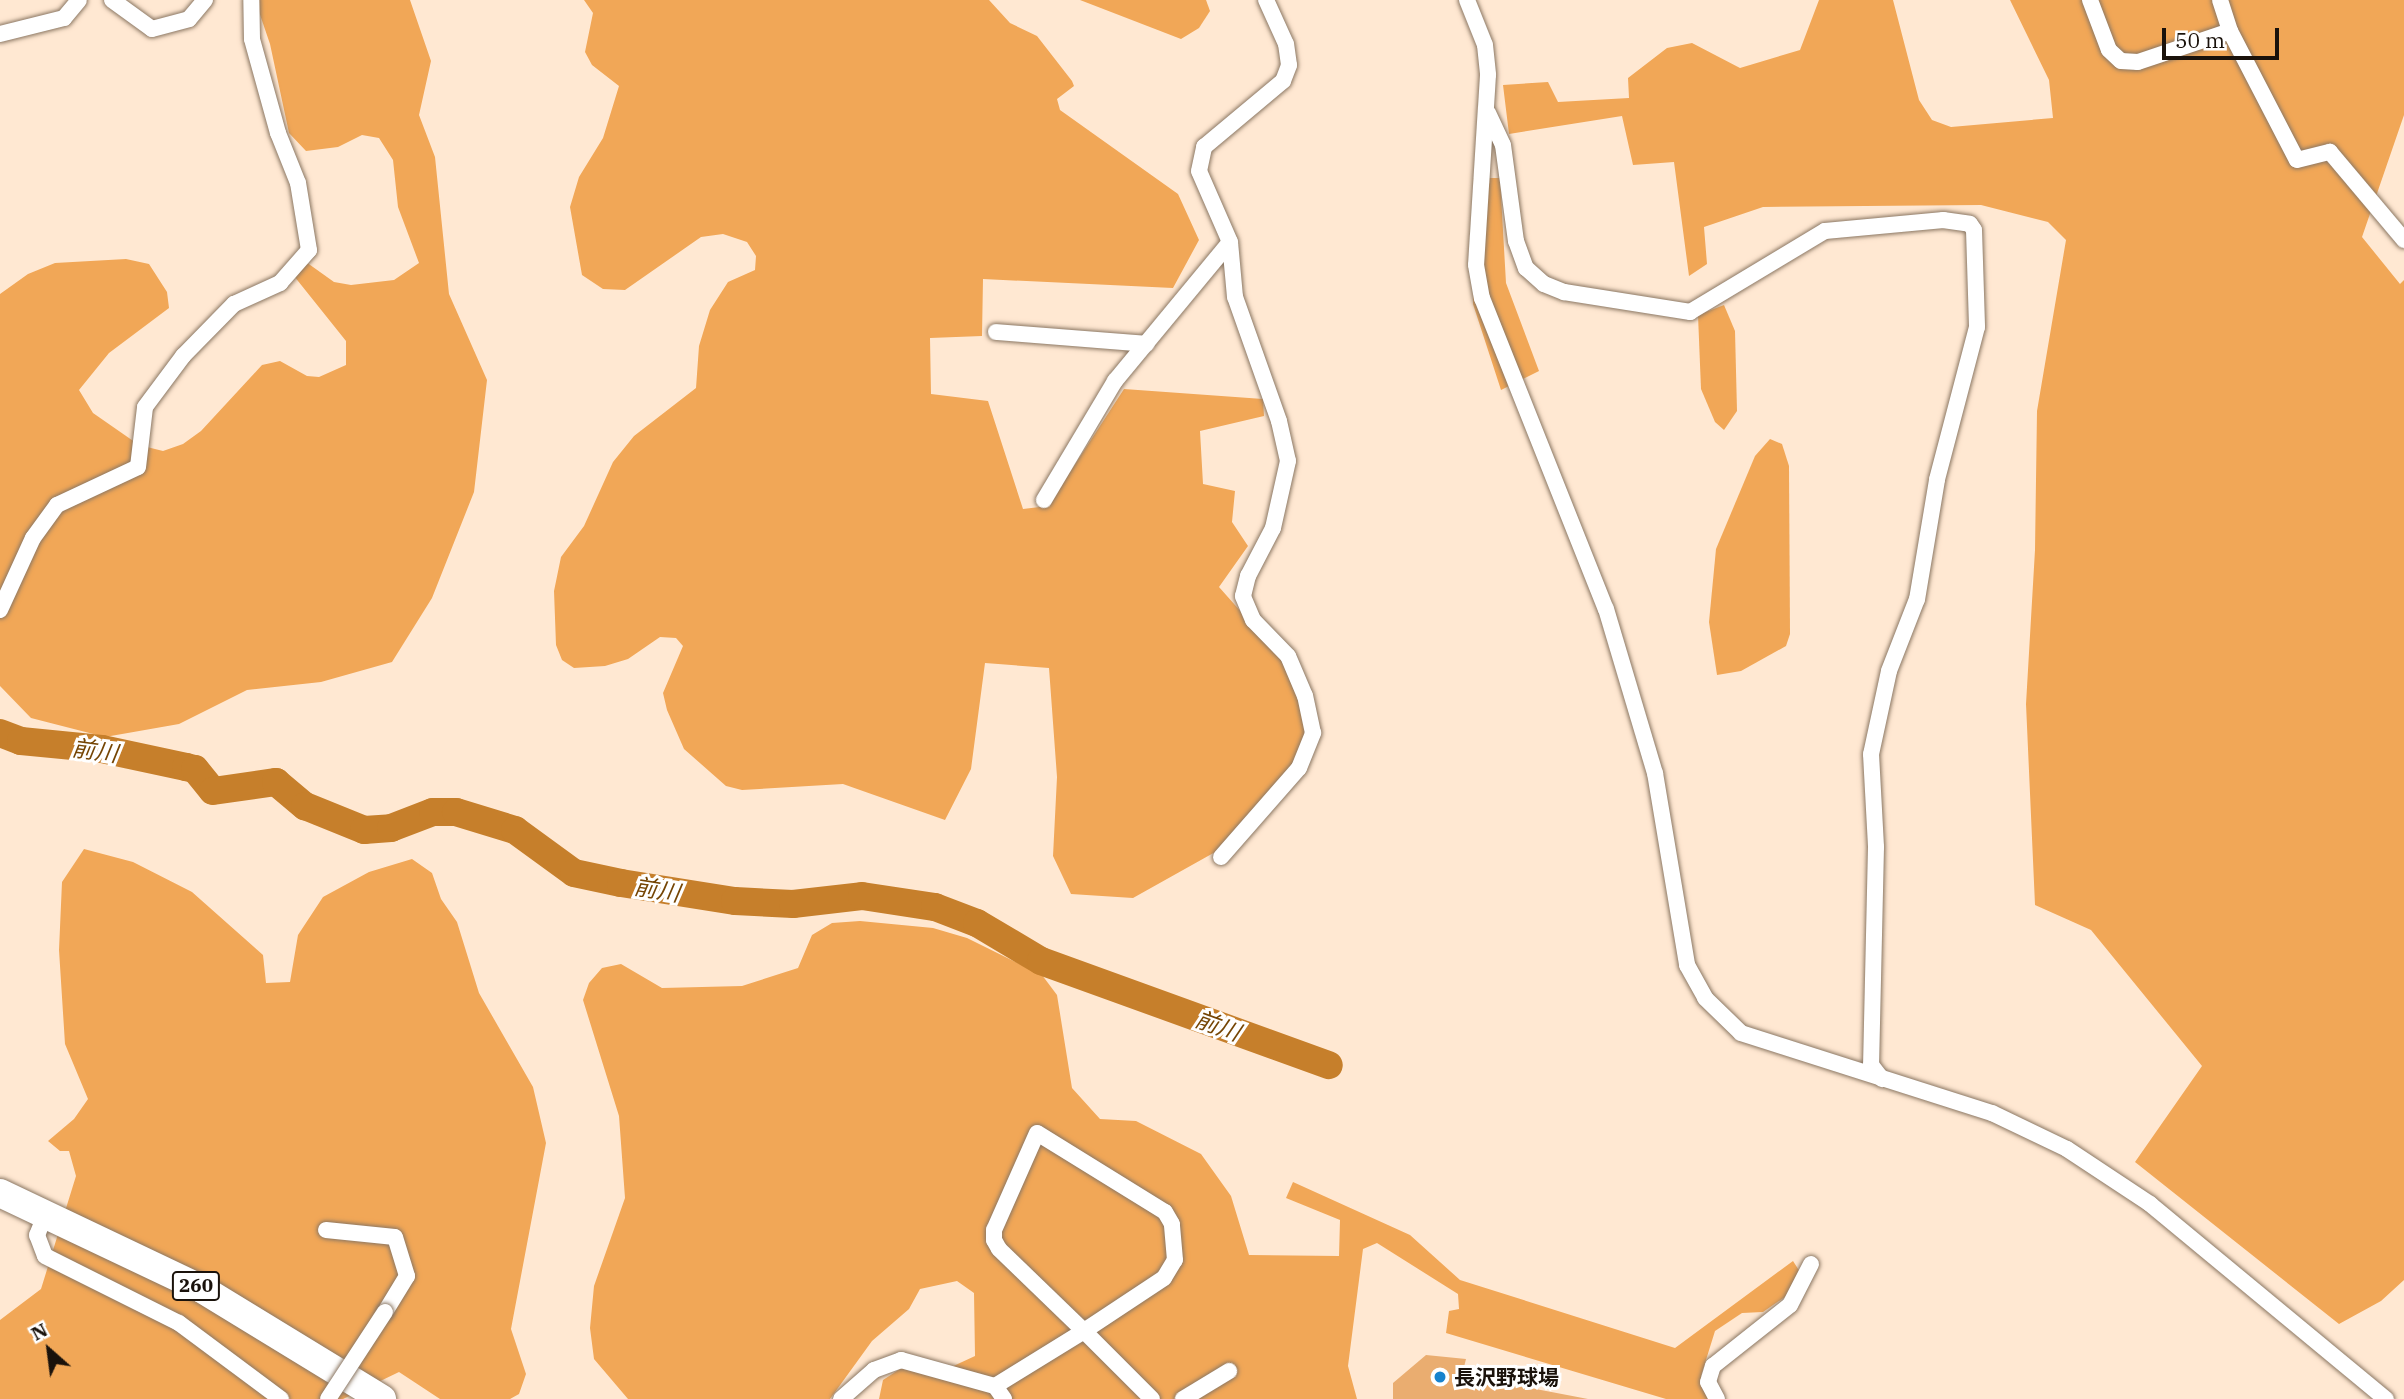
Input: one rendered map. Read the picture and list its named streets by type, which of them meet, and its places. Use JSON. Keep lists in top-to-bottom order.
{
  "streets": {
    "highway": ["260"]
  },
  "water": ["前川"],
  "places": ["長沢野球場"],
  "scale_bar": "50 m",
  "north": "top left"
}
